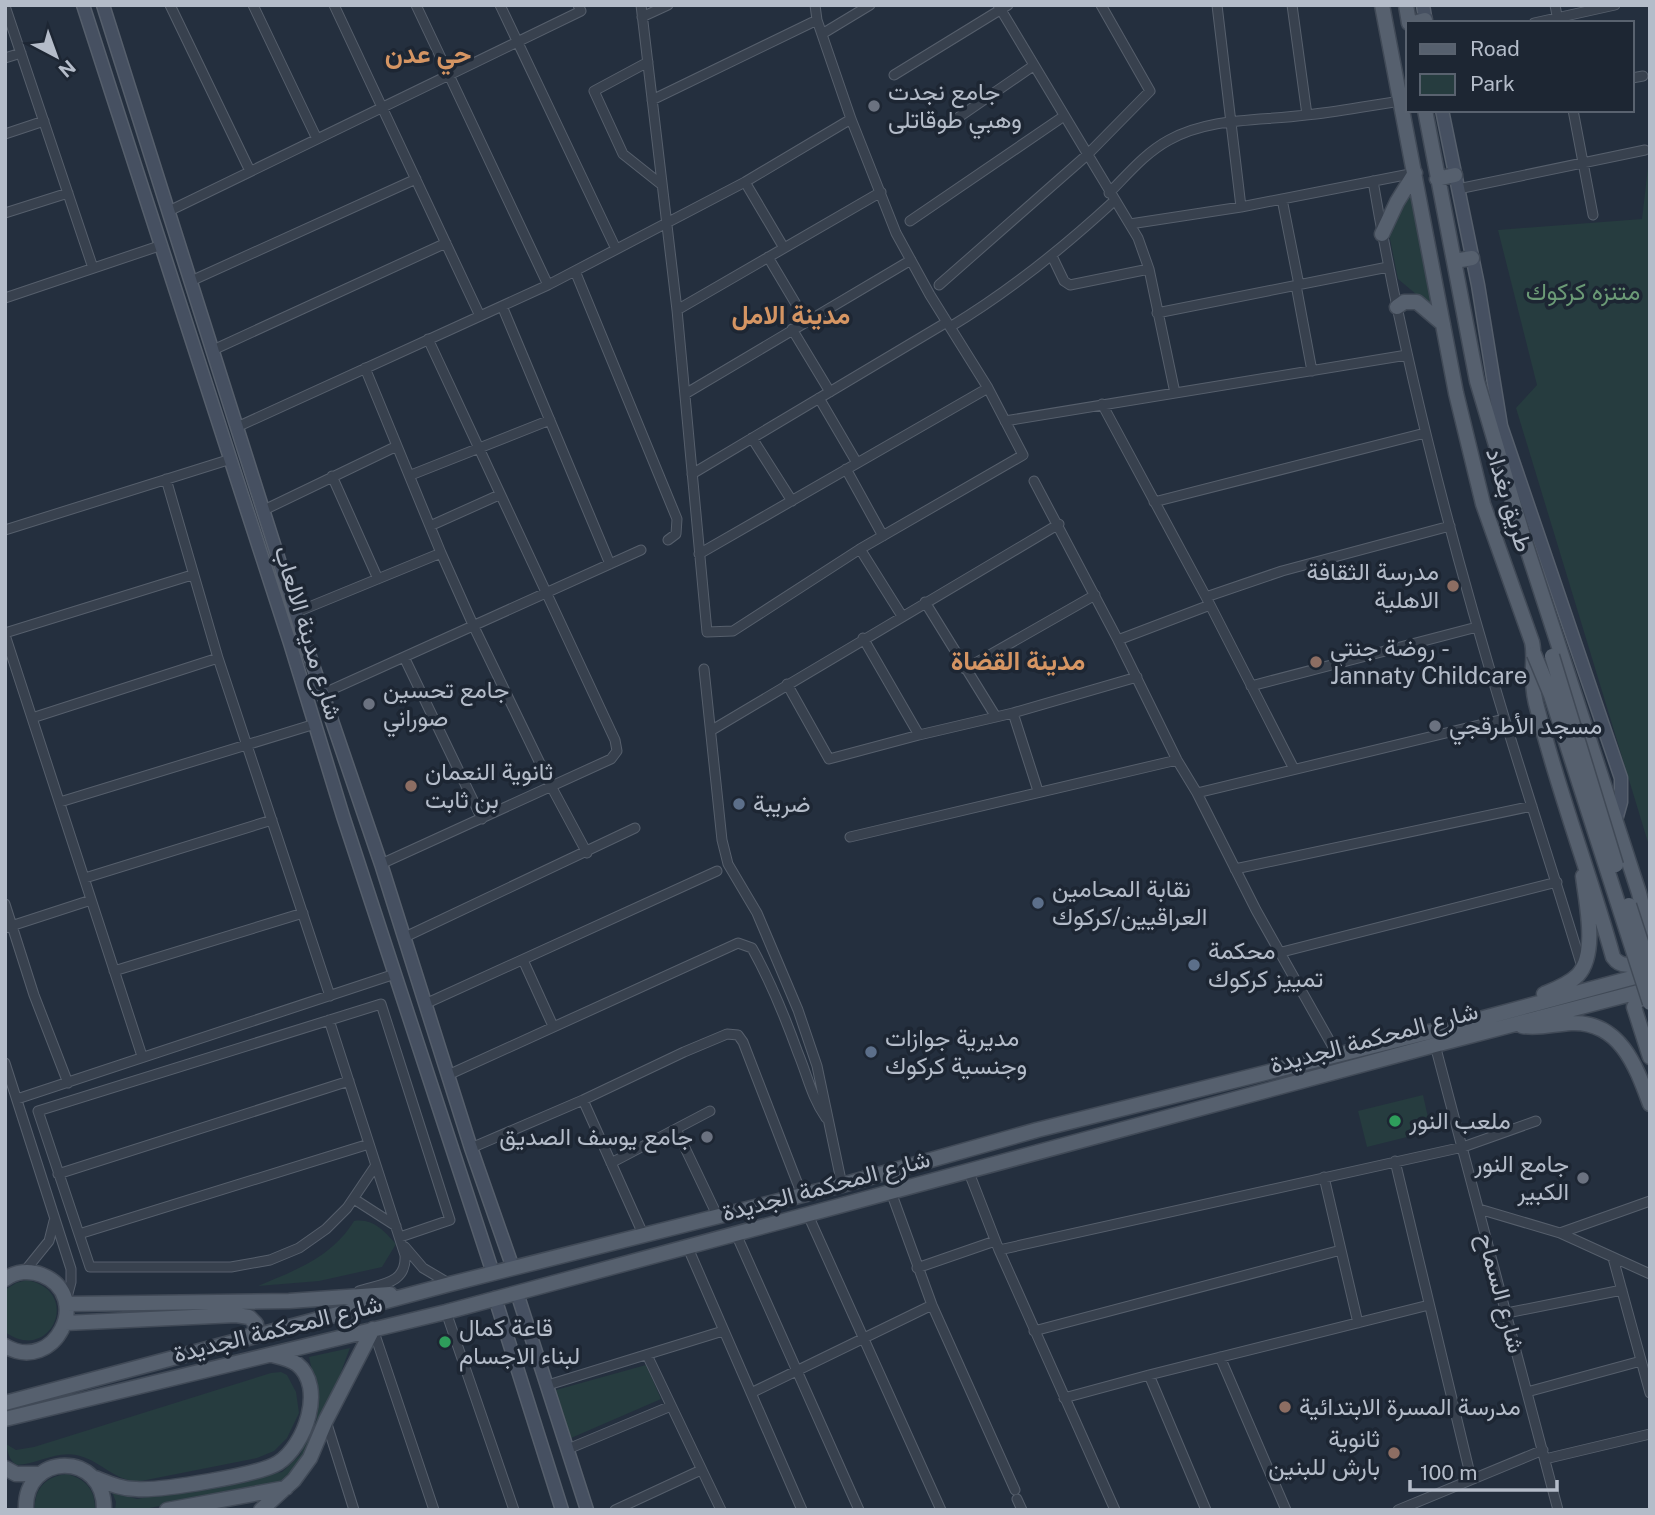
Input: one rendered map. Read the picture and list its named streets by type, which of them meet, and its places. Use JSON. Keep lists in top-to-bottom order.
{
  "streets": {
    "main road": ["طريق بغداد", "شارع مدينة الالعاب", "شارع المحكمة الجديدة"],
    "street": ["شارع السماح"]
  },
  "crossings": [
    ["شارع مدينة الالعاب", "شارع المحكمة الجديدة"],
    ["شارع المحكمة الجديدة", "شارع السماح"]
  ],
  "districts": ["حي عدن", "مدينة الامل", "مدينة القضاة"],
  "parks": ["متنزه كركوك"],
  "places": [
    "جامع نجدت وهبي طوقاتلى",
    "مدرسة الثقافة الاهلية",
    "روضة جنتي - Jannaty Childcare",
    "جامع تحسين صوراني",
    "مسجد الأطرقجي",
    "ثانوية النعمان بن ثابت",
    "ضريبة",
    "نقابة المحامين العراقيين/كركوك",
    "محكمة تمييز كركوك",
    "مديرية جوازات وجنسية كركوك",
    "ملعب النور",
    "جامع يوسف الصديق",
    "جامع النور الكبير",
    "قاعة كمال لبناء الاجسام",
    "مدرسة المسرة الابتدائية",
    "ثانوية بارش للبنين"
  ],
  "legend": ["Road", "Park"],
  "scale_bar": "100 m",
  "north": "bottom right"
}
